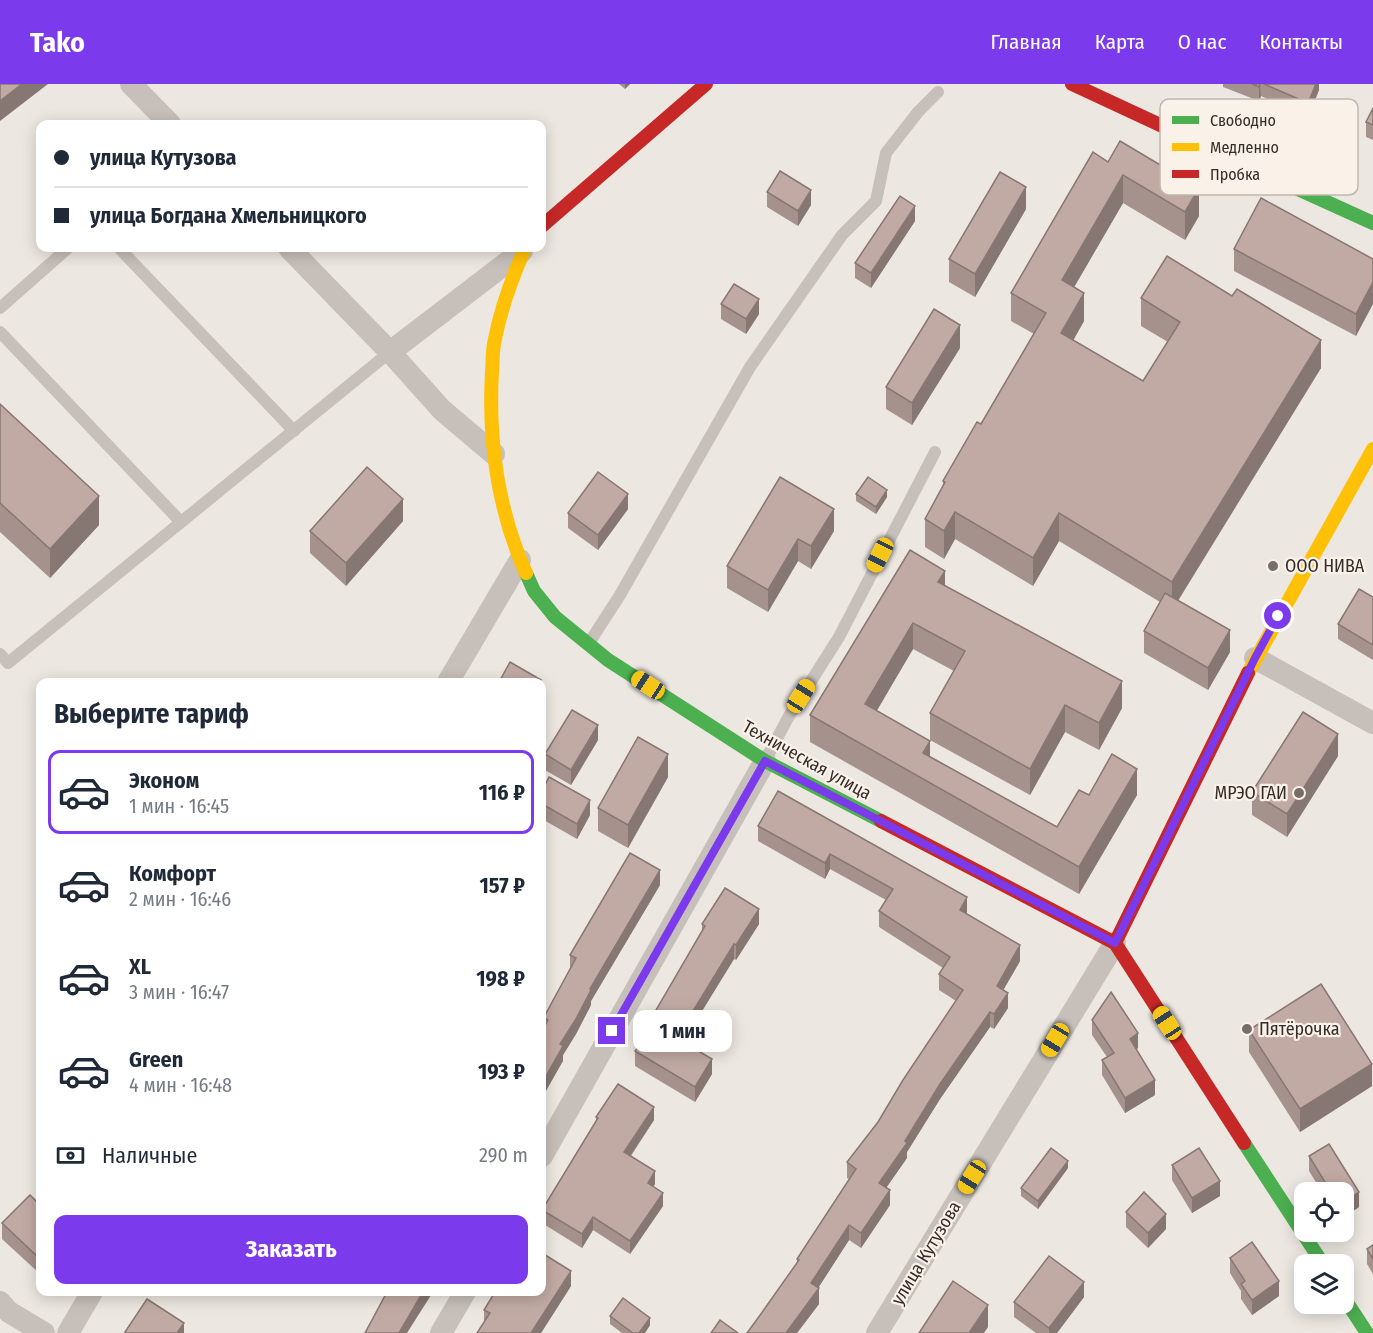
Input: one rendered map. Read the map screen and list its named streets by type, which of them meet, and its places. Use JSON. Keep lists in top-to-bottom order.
{
  "streets": {
    "main road": ["Техническая улица", "улица Кутузова"]
  },
  "crossings": [
    ["Техническая улица", "улица Кутузова"]
  ],
  "places": ["ООО НИВА", "МРЭО ГАИ", "Пятёрочка"],
  "legend": ["Свободно", "Медленно", "Пробка"],
  "page": {
    "header": "Tako",
    "nav": [
      "Главная",
      "Карта",
      "О нас",
      "Контакты"
    ],
    "banner": ["улица Кутузова", "улица Богдана Хмельницкого"],
    "heading": "Выберите тариф",
    "list": [
      {
        "name": "Эконом",
        "note": "1 мин · 16:45",
        "value": "116 ₽"
      },
      {
        "name": "Комфорт",
        "note": "2 мин · 16:46",
        "value": "157 ₽"
      },
      {
        "name": "XL",
        "note": "3 мин · 16:47",
        "value": "198 ₽"
      },
      {
        "name": "Green",
        "note": "4 мин · 16:48",
        "value": "193 ₽"
      }
    ],
    "bubble": "1 мин",
    "pay": ["Наличные", "290 m"],
    "buttons": "Заказать"
  }
}
